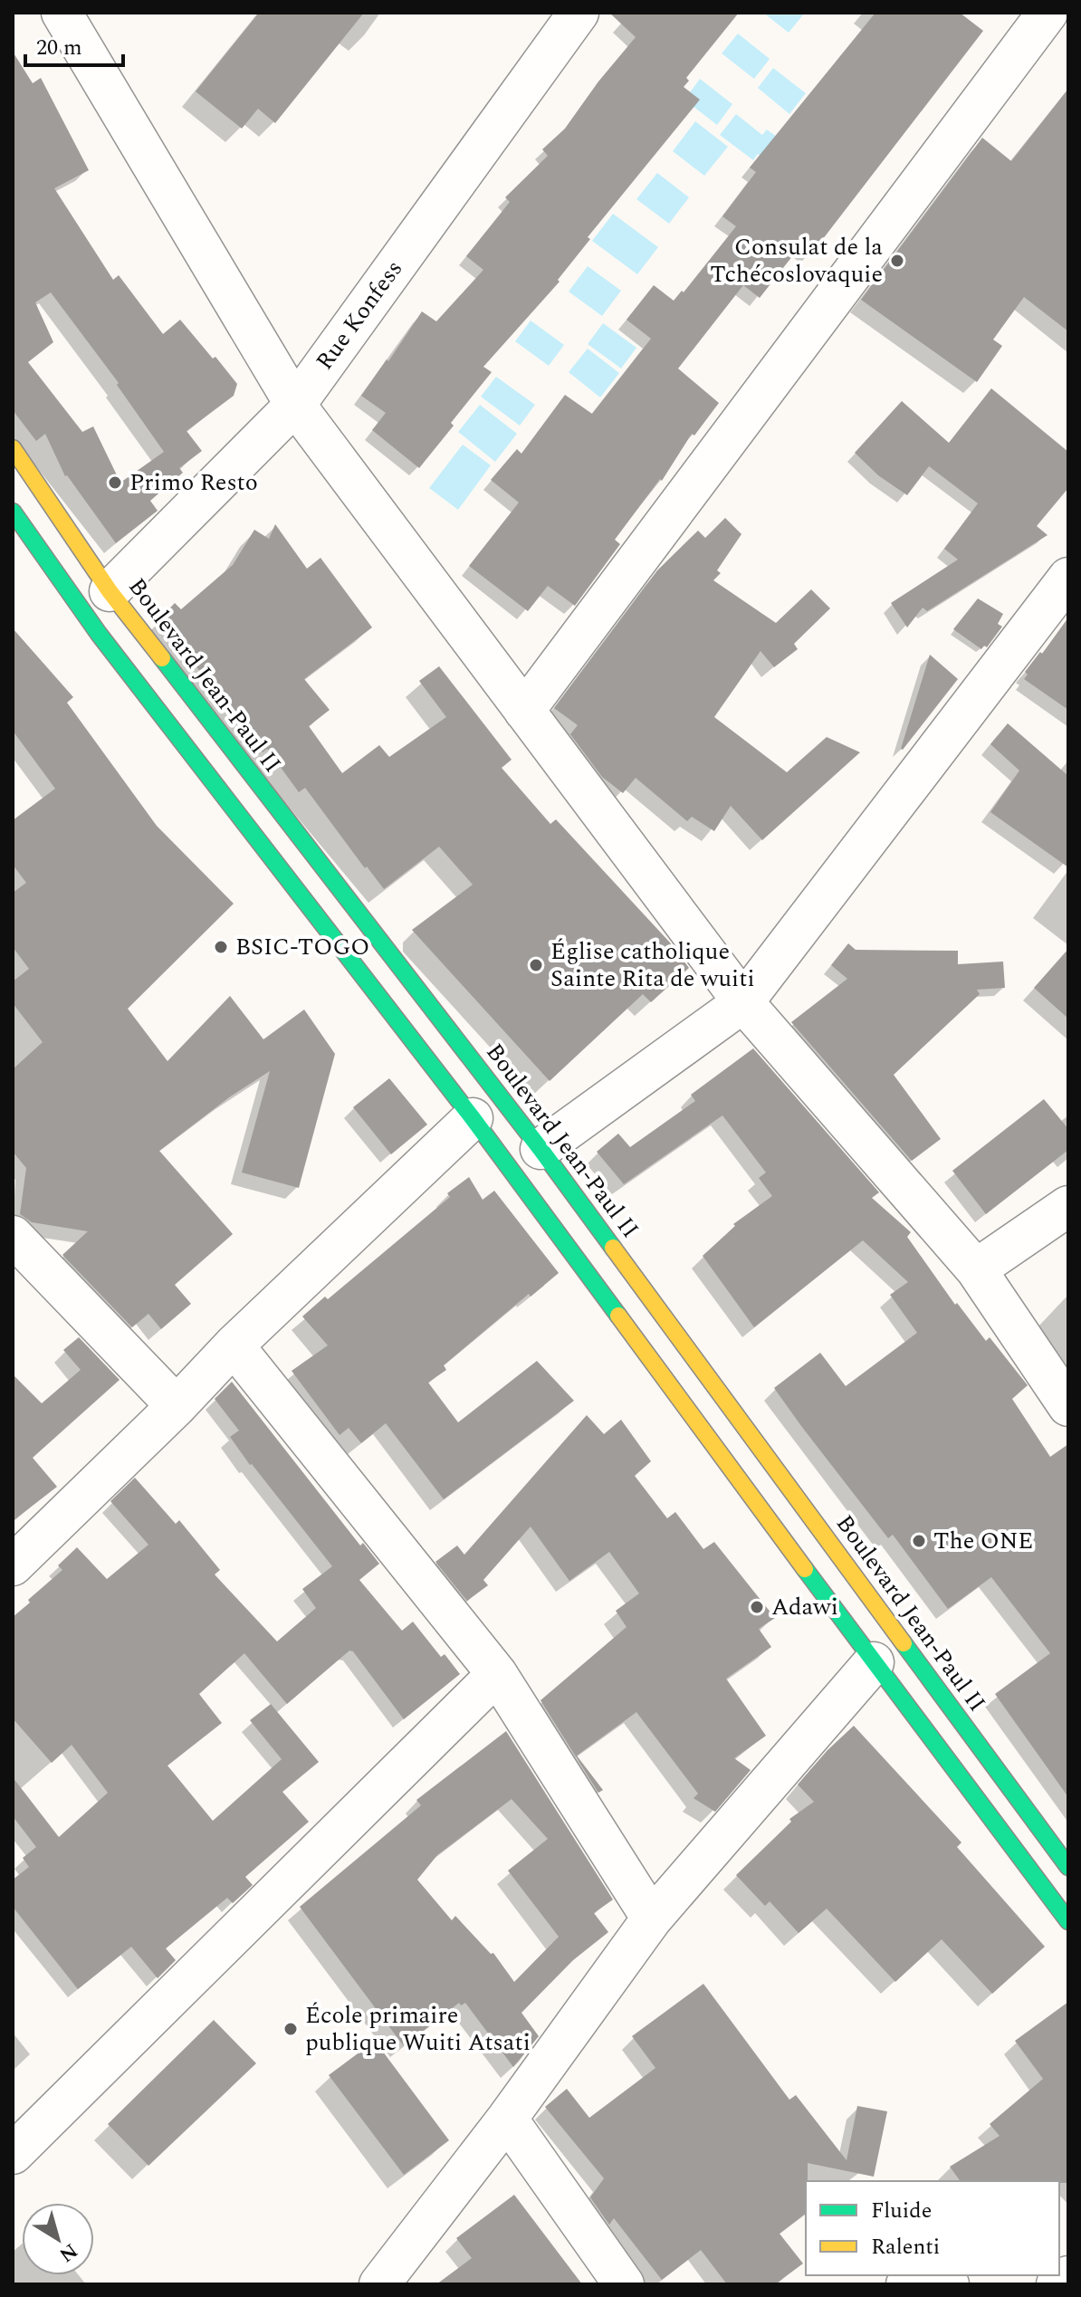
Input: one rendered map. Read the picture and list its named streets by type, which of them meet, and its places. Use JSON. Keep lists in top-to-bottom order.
{
  "streets": {
    "main road": ["Boulevard Jean-Paul II"],
    "street": ["Rue Konfess"]
  },
  "crossings": [
    ["Rue Konfess", "Boulevard Jean-Paul II"]
  ],
  "places": [
    "Consulat de la Tchécoslovaquie",
    "Primo Resto",
    "BSIC-TOGO",
    "Église catholique Sainte Rita de wuiti",
    "The ONE",
    "Adawi",
    "École primaire publique Wuiti Atsati"
  ],
  "legend": ["Fluide", "Ralenti"],
  "scale_bar": "20 m",
  "north": "bottom right"
}
